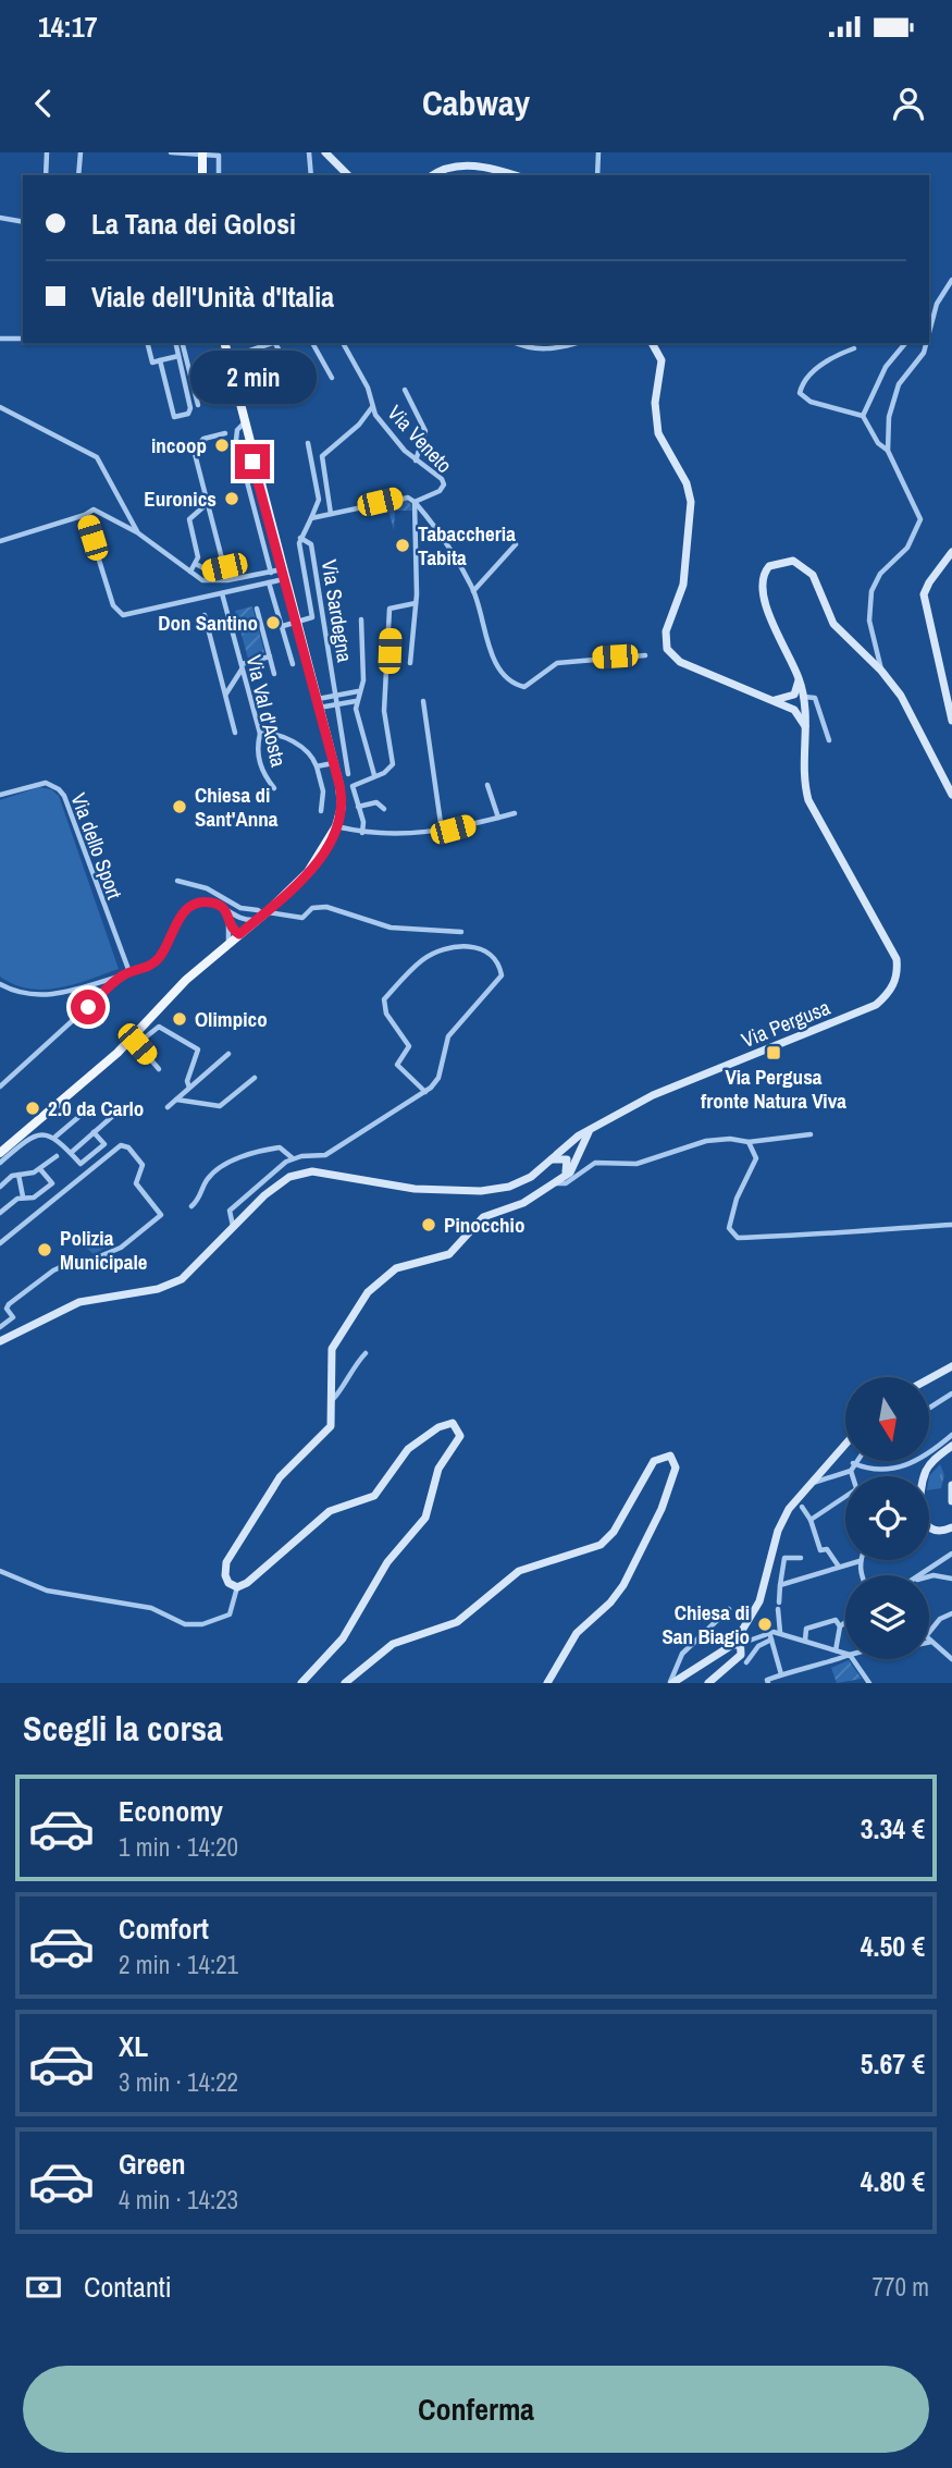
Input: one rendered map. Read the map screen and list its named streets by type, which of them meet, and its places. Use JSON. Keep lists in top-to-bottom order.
{
  "streets": {
    "street": [
      "Via Veneto",
      "Via Sardegna",
      "Via Val d'Aosta",
      "Via dello Sport",
      "Via Pergusa"
    ]
  },
  "places": {
    "other": [
      "incoop",
      "Euronics",
      "Tabaccheria Tabita",
      "Don Santino",
      "Chiesa di Sant'Anna",
      "Olimpico",
      "2.0 da Carlo",
      "Pinocchio",
      "Polizia Municipale",
      "Chiesa di San Biagio"
    ],
    "transit": ["Via Pergusa fronte Natura Viva"]
  },
  "north": "bottom",
  "page": {
    "status": "14:17",
    "header": "Cabway",
    "banner": ["La Tana dei Golosi", "Viale dell'Unità d'Italia"],
    "bubble": "2 min",
    "heading": "Scegli la corsa",
    "list": [
      {
        "name": "Economy",
        "note": "1 min · 14:20",
        "value": "3.34 €"
      },
      {
        "name": "Comfort",
        "note": "2 min · 14:21",
        "value": "4.50 €"
      },
      {
        "name": "XL",
        "note": "3 min · 14:22",
        "value": "5.67 €"
      },
      {
        "name": "Green",
        "note": "4 min · 14:23",
        "value": "4.80 €"
      }
    ],
    "pay": ["Contanti", "770 m"],
    "buttons": "Conferma"
  }
}
